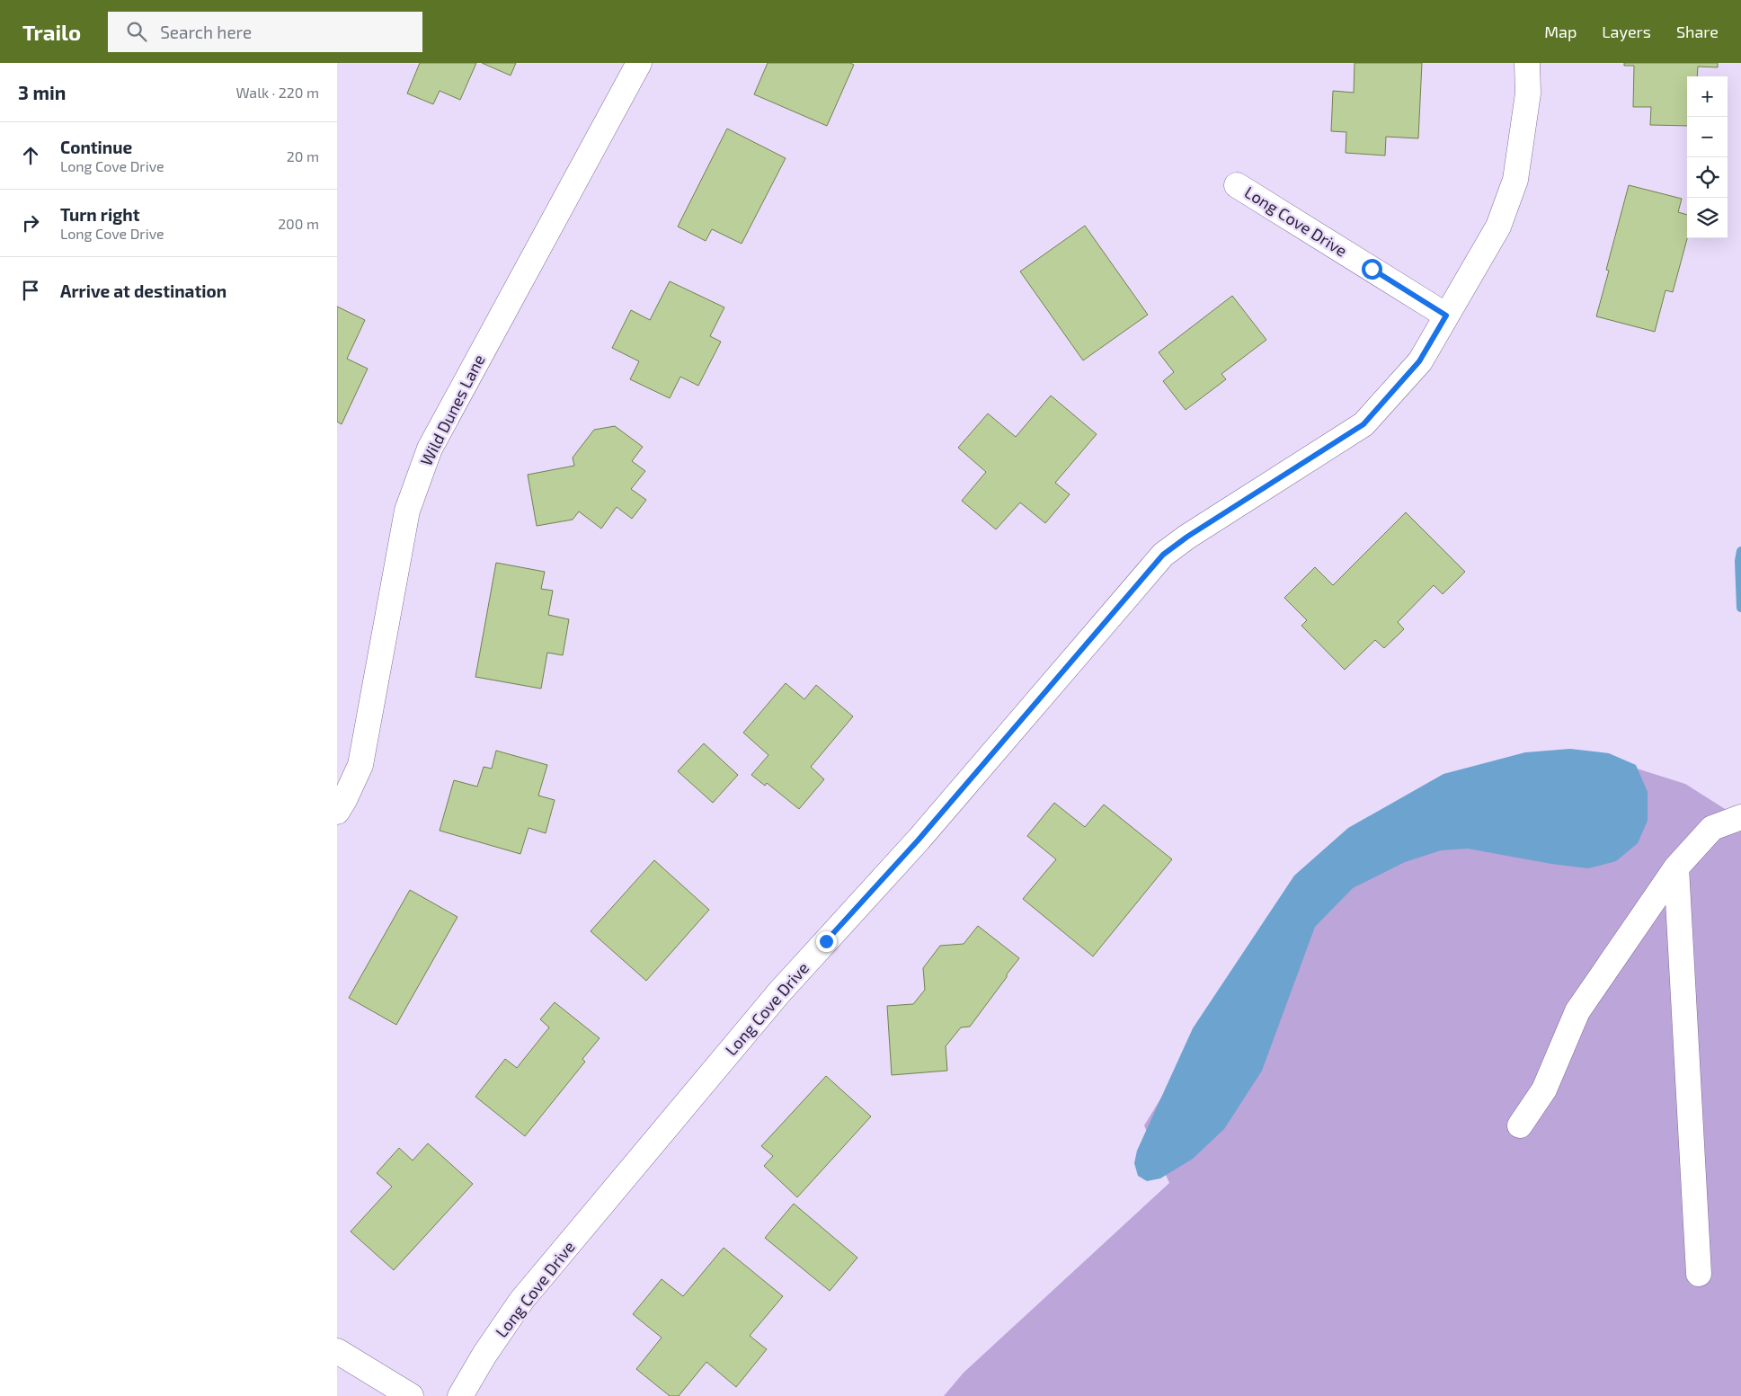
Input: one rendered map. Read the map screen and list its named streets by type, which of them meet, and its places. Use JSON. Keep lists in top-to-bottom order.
{
  "streets": {
    "street": ["Long Cove Drive", "Wild Dunes Lane"]
  },
  "page": {
    "header": "Trailo",
    "search": "Search here",
    "nav": ["Map", "Layers", "Share"],
    "heading": ["3 min", "Walk · 220 m"],
    "map_buttons": ["+", "−"],
    "list": [
      ["Continue", "Long Cove Drive", "20 m"],
      ["Turn right", "Long Cove Drive", "200 m"],
      "Arrive at destination"
    ]
  }
}
